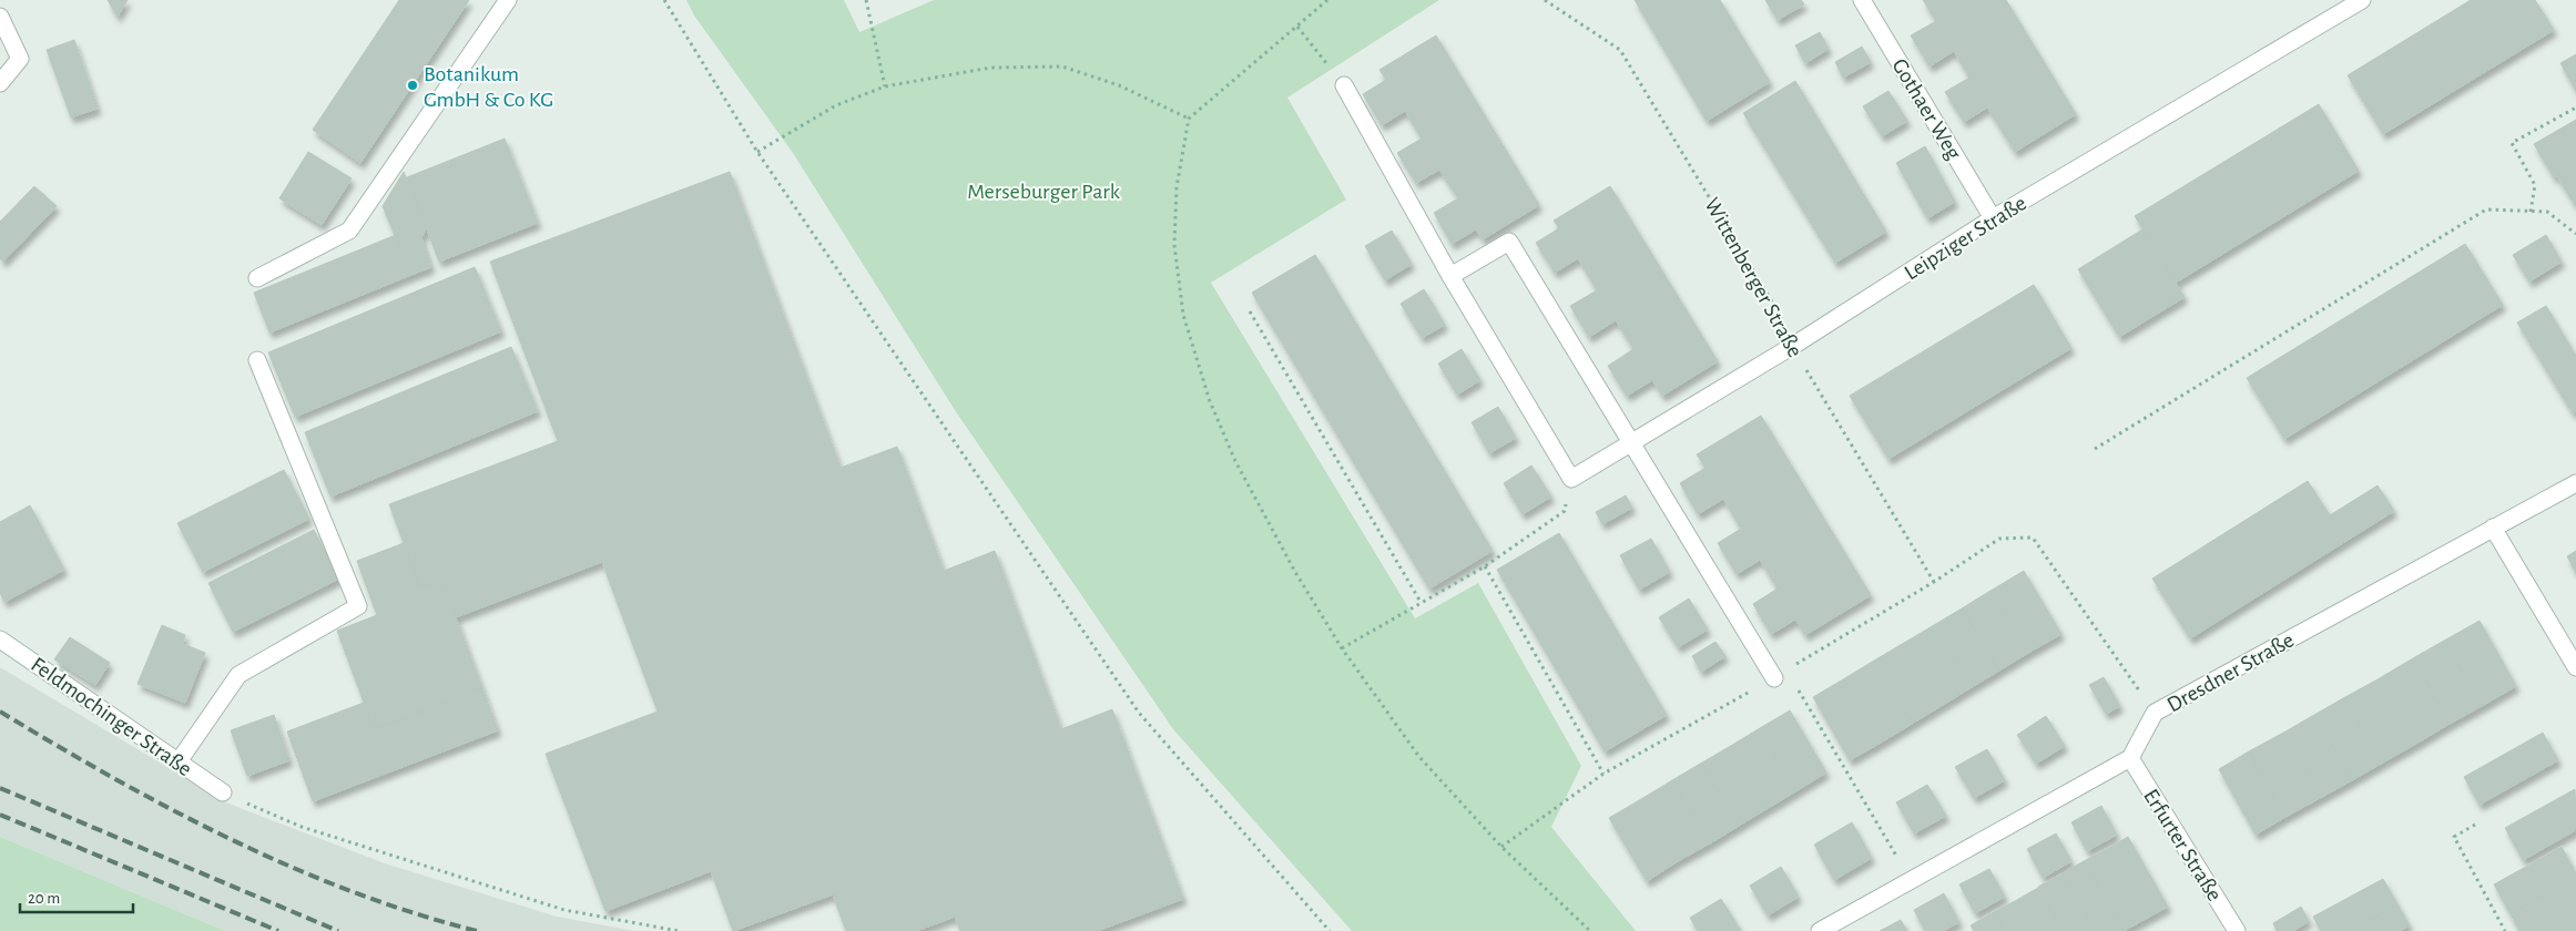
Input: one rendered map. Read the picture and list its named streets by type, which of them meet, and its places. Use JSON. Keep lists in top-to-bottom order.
{
  "streets": {
    "street": [
      "Gothaer Weg",
      "Leipziger Straße",
      "Dresdner Straße",
      "Feldmochinger Straße",
      "Erfurter Straße"
    ],
    "path": ["Wittenberger Straße"]
  },
  "crossings": [
    ["Gothaer Weg", "Leipziger Straße"],
    ["Leipziger Straße", "Wittenberger Straße"],
    ["Dresdner Straße", "Erfurter Straße"]
  ],
  "parks": ["Merseburger Park"],
  "places": ["Botanikum GmbH & Co KG"],
  "scale_bar": "20 m"
}
